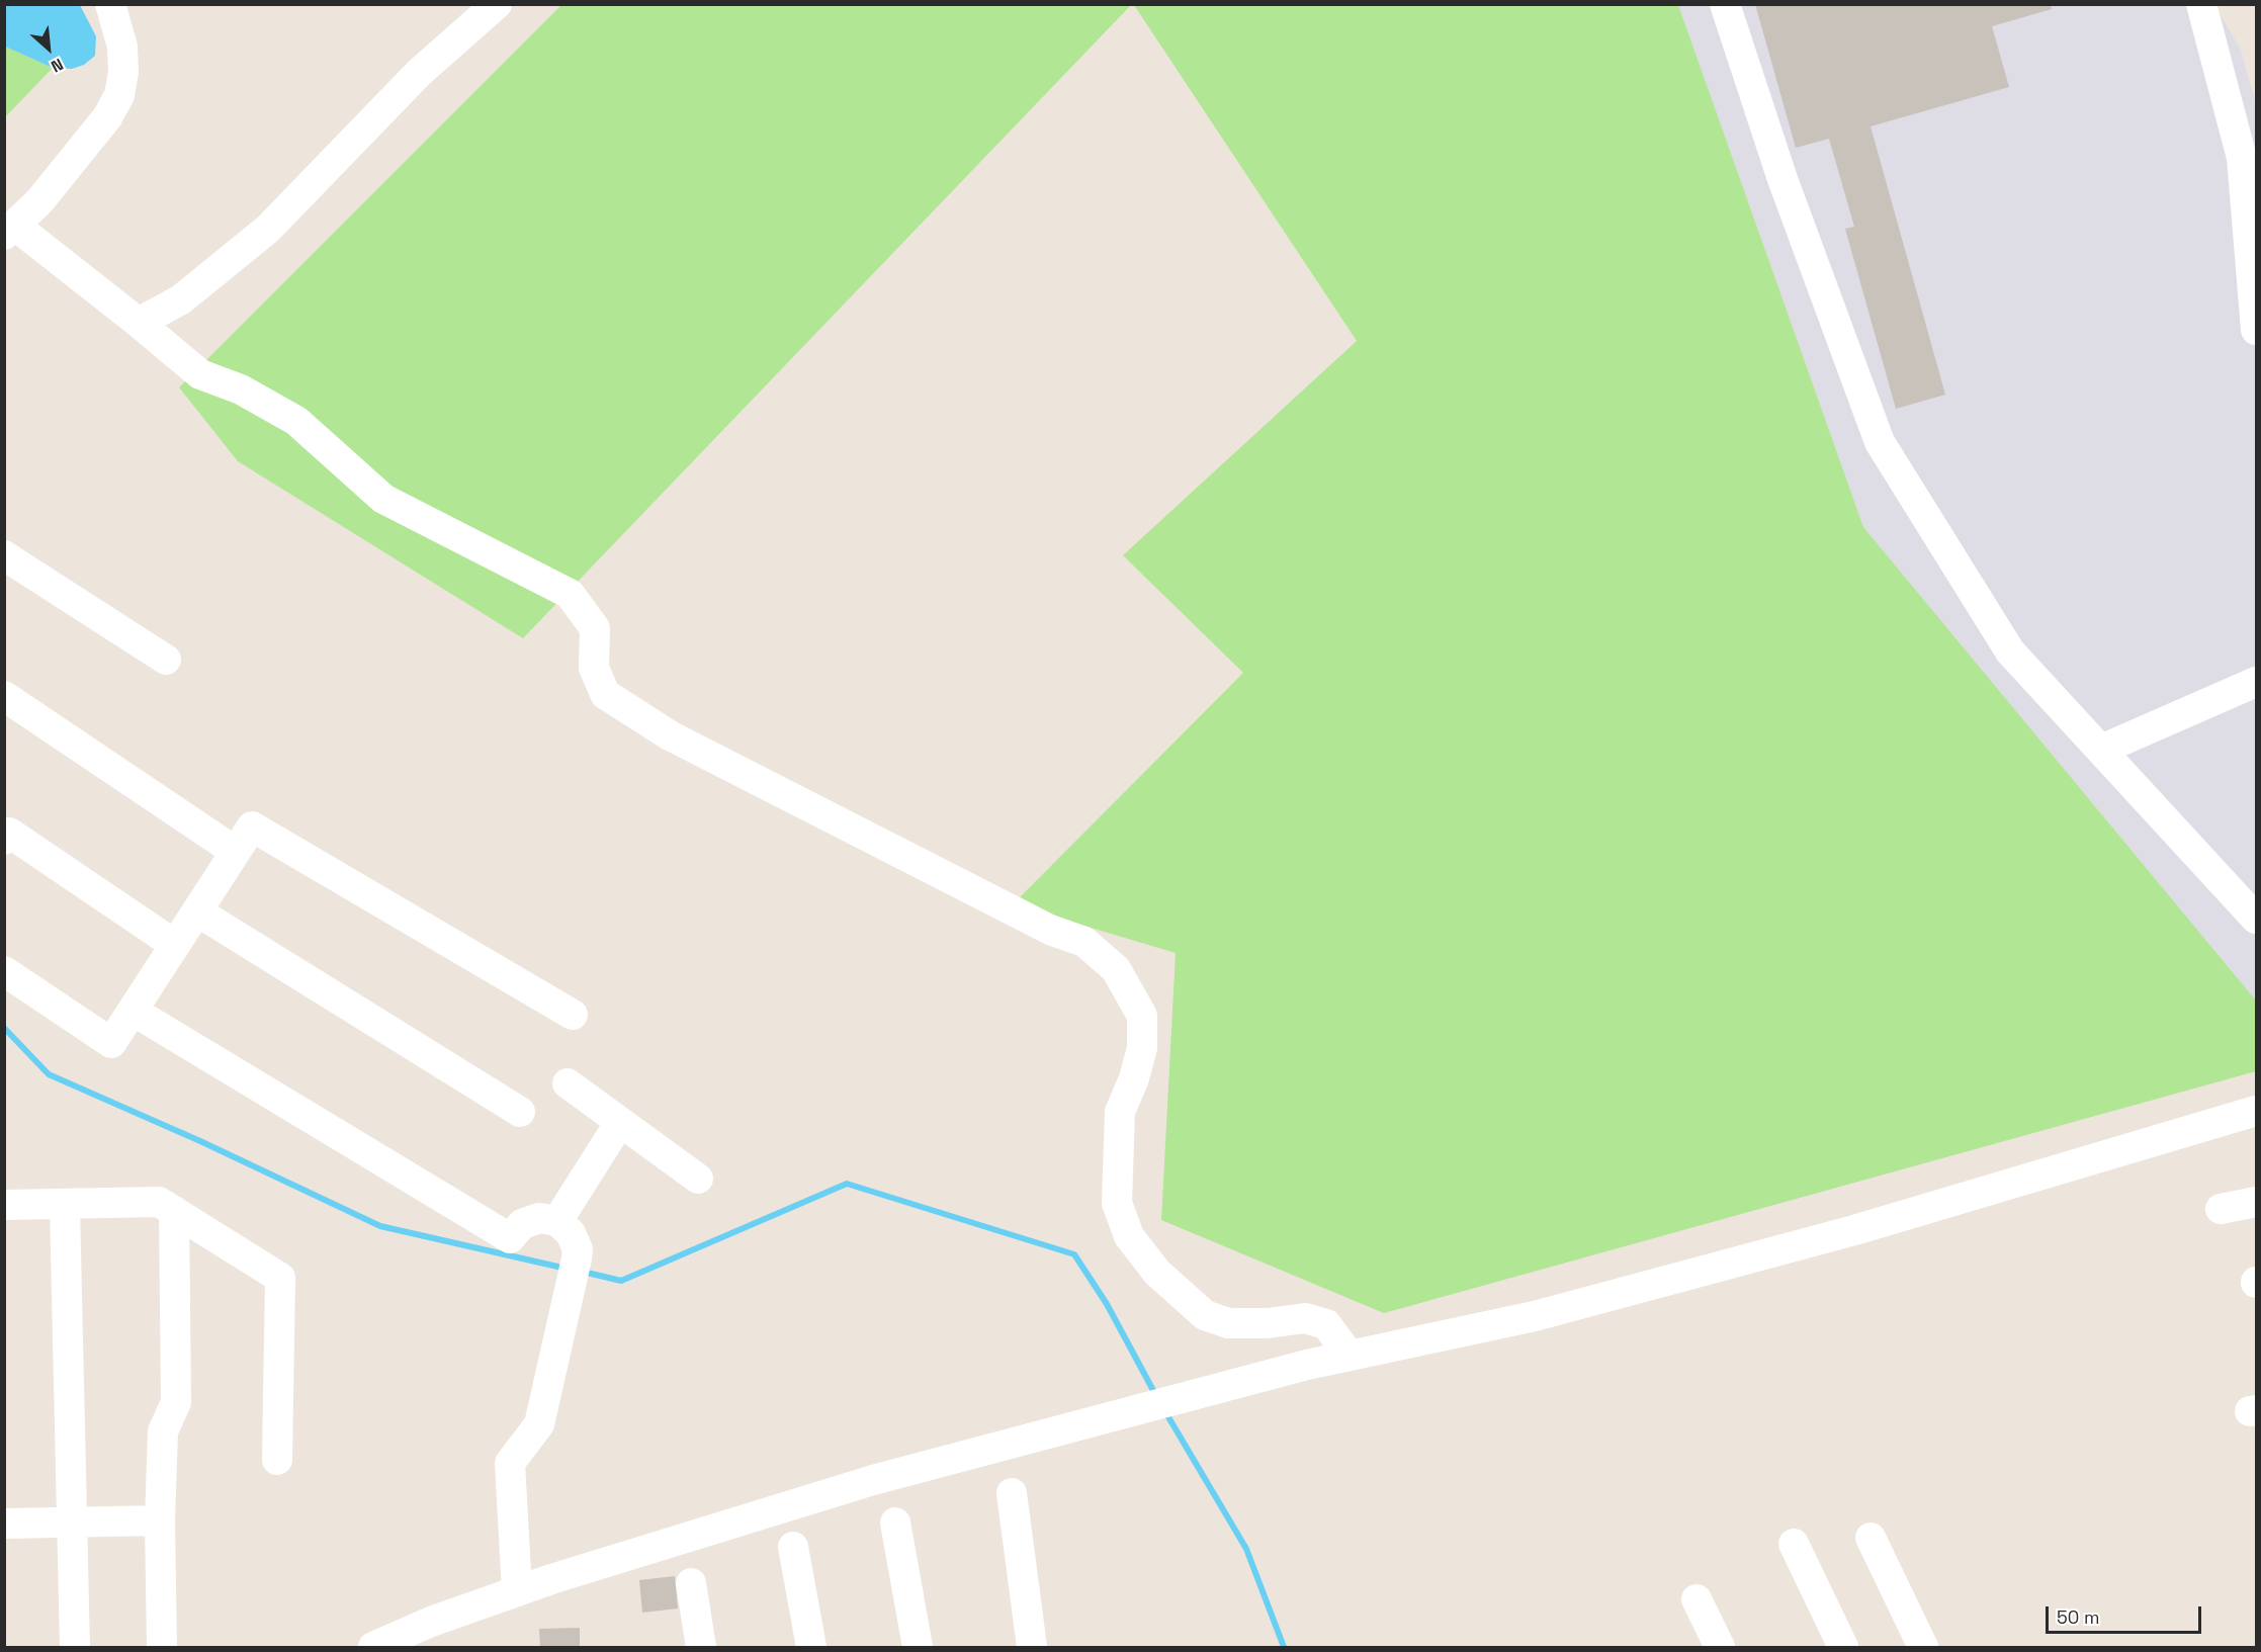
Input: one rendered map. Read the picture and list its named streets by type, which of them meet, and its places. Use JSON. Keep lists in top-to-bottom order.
{
  "scale_bar": "50 m",
  "north": "bottom right"
}
